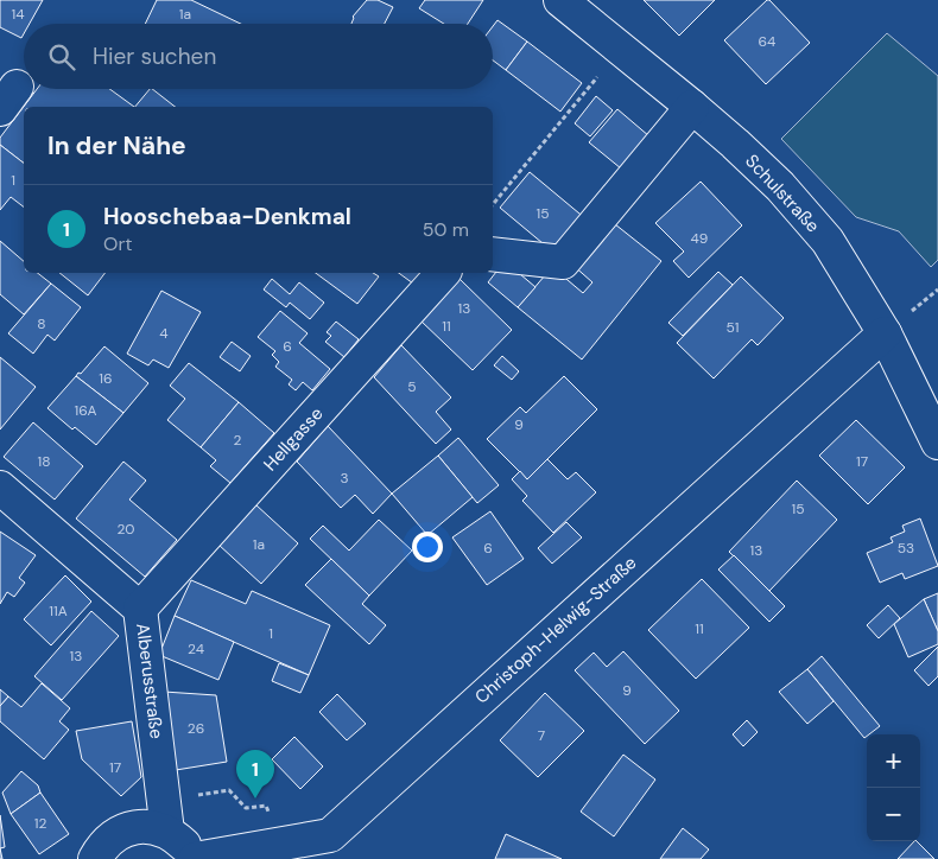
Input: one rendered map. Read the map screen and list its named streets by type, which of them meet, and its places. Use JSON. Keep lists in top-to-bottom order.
{
  "streets": {
    "street": [
      "Schulstraße",
      "Hellgasse",
      "Christoph-Helwig-Straße",
      "Alberusstraße"
    ]
  },
  "crossings": [
    ["Schulstraße", "Christoph-Helwig-Straße"],
    ["Hellgasse", "Alberusstraße"]
  ],
  "house_numbers": [
    "14",
    "1a",
    "64",
    "1",
    "15",
    "49",
    "13",
    "8",
    "11",
    "51",
    "4",
    "6",
    "16",
    "5",
    "16A",
    "9",
    "2",
    "18",
    "17",
    "3",
    "15",
    "20",
    "1a",
    "6",
    "53",
    "13",
    "11A",
    "11",
    "1",
    "24",
    "13",
    "9",
    "26",
    "7",
    "17",
    "12"
  ],
  "page": {
    "search": "Hier suchen",
    "heading": "In der Nähe",
    "list": [
      {
        "mark": "1",
        "name": "Hooschebaa-Denkmal",
        "note": "Ort",
        "value": "50 m"
      }
    ],
    "map_buttons": ["+", "−"],
    "pins": "1"
  }
}
